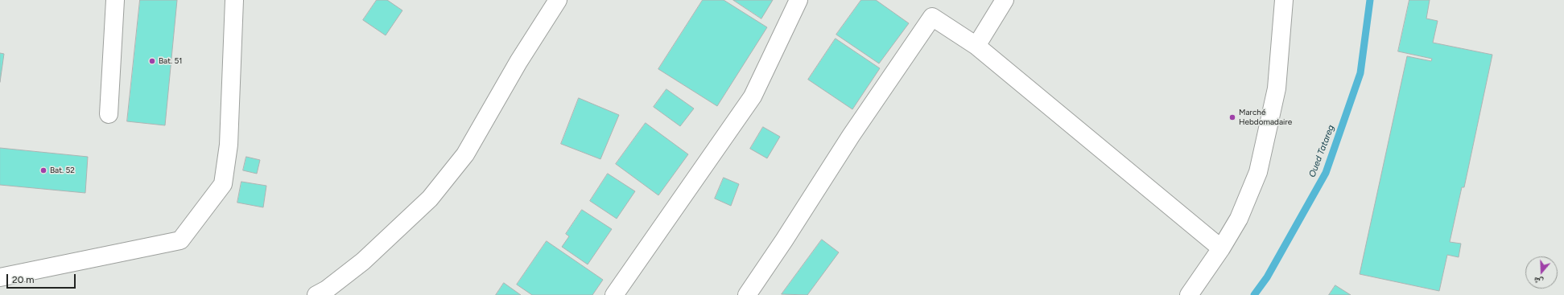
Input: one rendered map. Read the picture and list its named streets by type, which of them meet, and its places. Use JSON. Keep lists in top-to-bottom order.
{
  "water": ["Oued Tatareg"],
  "places": ["Bat. 51", "Marché Hebdomadaire", "Bat. 52"],
  "scale_bar": "20 m",
  "north": "bottom"
}
